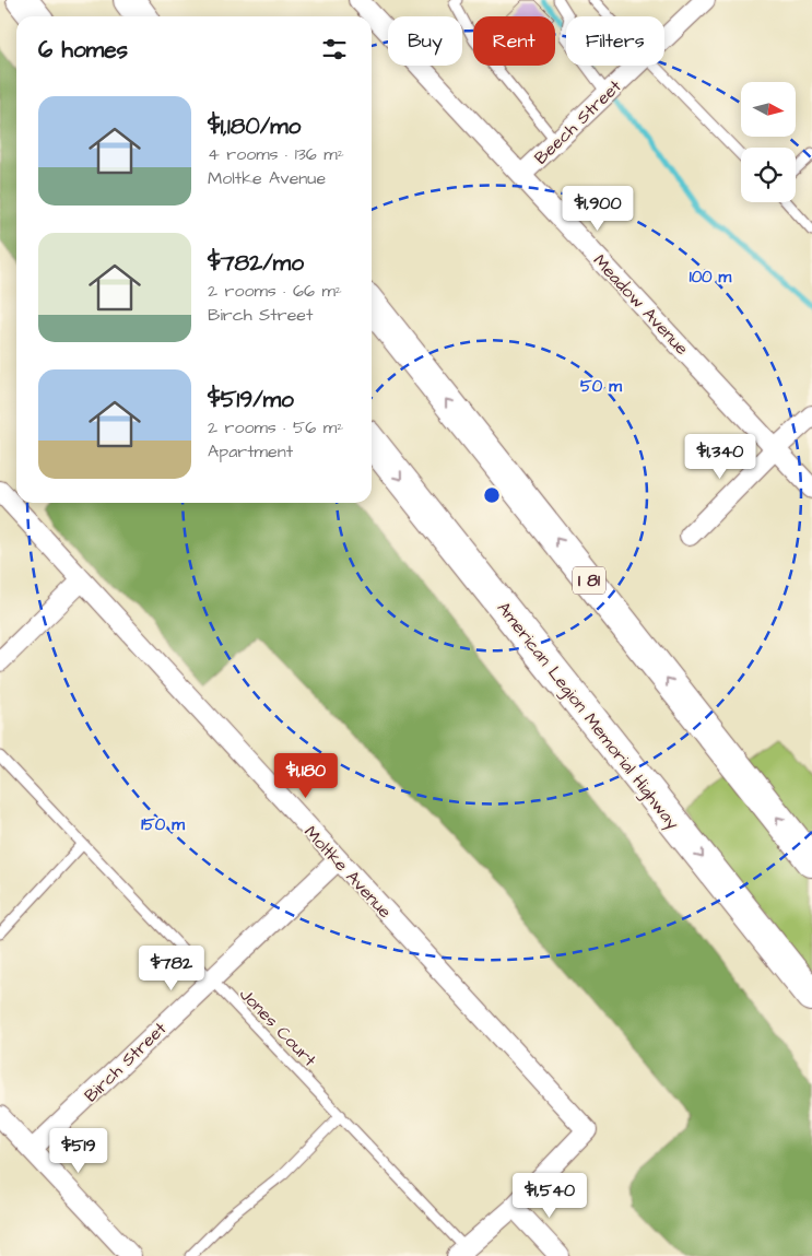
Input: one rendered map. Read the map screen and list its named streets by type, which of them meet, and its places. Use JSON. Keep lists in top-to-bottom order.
{
  "streets": {
    "highway": ["I 81", "American Legion Memorial Highway"],
    "street": [
      "Beech Street",
      "Meadow Avenue",
      "Moltke Avenue",
      "Birch Street"
    ],
    "lane": ["Jones Court"]
  },
  "crossings": [
    ["Beech Street", "Meadow Avenue"],
    ["Moltke Avenue", "Birch Street"],
    ["Jones Court", "Birch Street"]
  ],
  "north": "right",
  "page": {
    "chip": ["Buy", "Rent", "Filters"],
    "heading": "6 homes",
    "list": [
      {
        "name": "$1,180/mo",
        "note": "4 rooms · 136 m² · Moltke Avenue"
      },
      {
        "name": "$782/mo",
        "note": "2 rooms · 66 m² · Birch Street"
      },
      {
        "name": "$519/mo",
        "note": "2 rooms · 56 m² · Apartment"
      }
    ],
    "price": [
      "$1,900",
      "$1,340",
      "$1,180",
      "$782",
      "$519",
      "$1,540"
    ]
  },
  "rings": ["100 m", "50 m", "150 m"]
}
